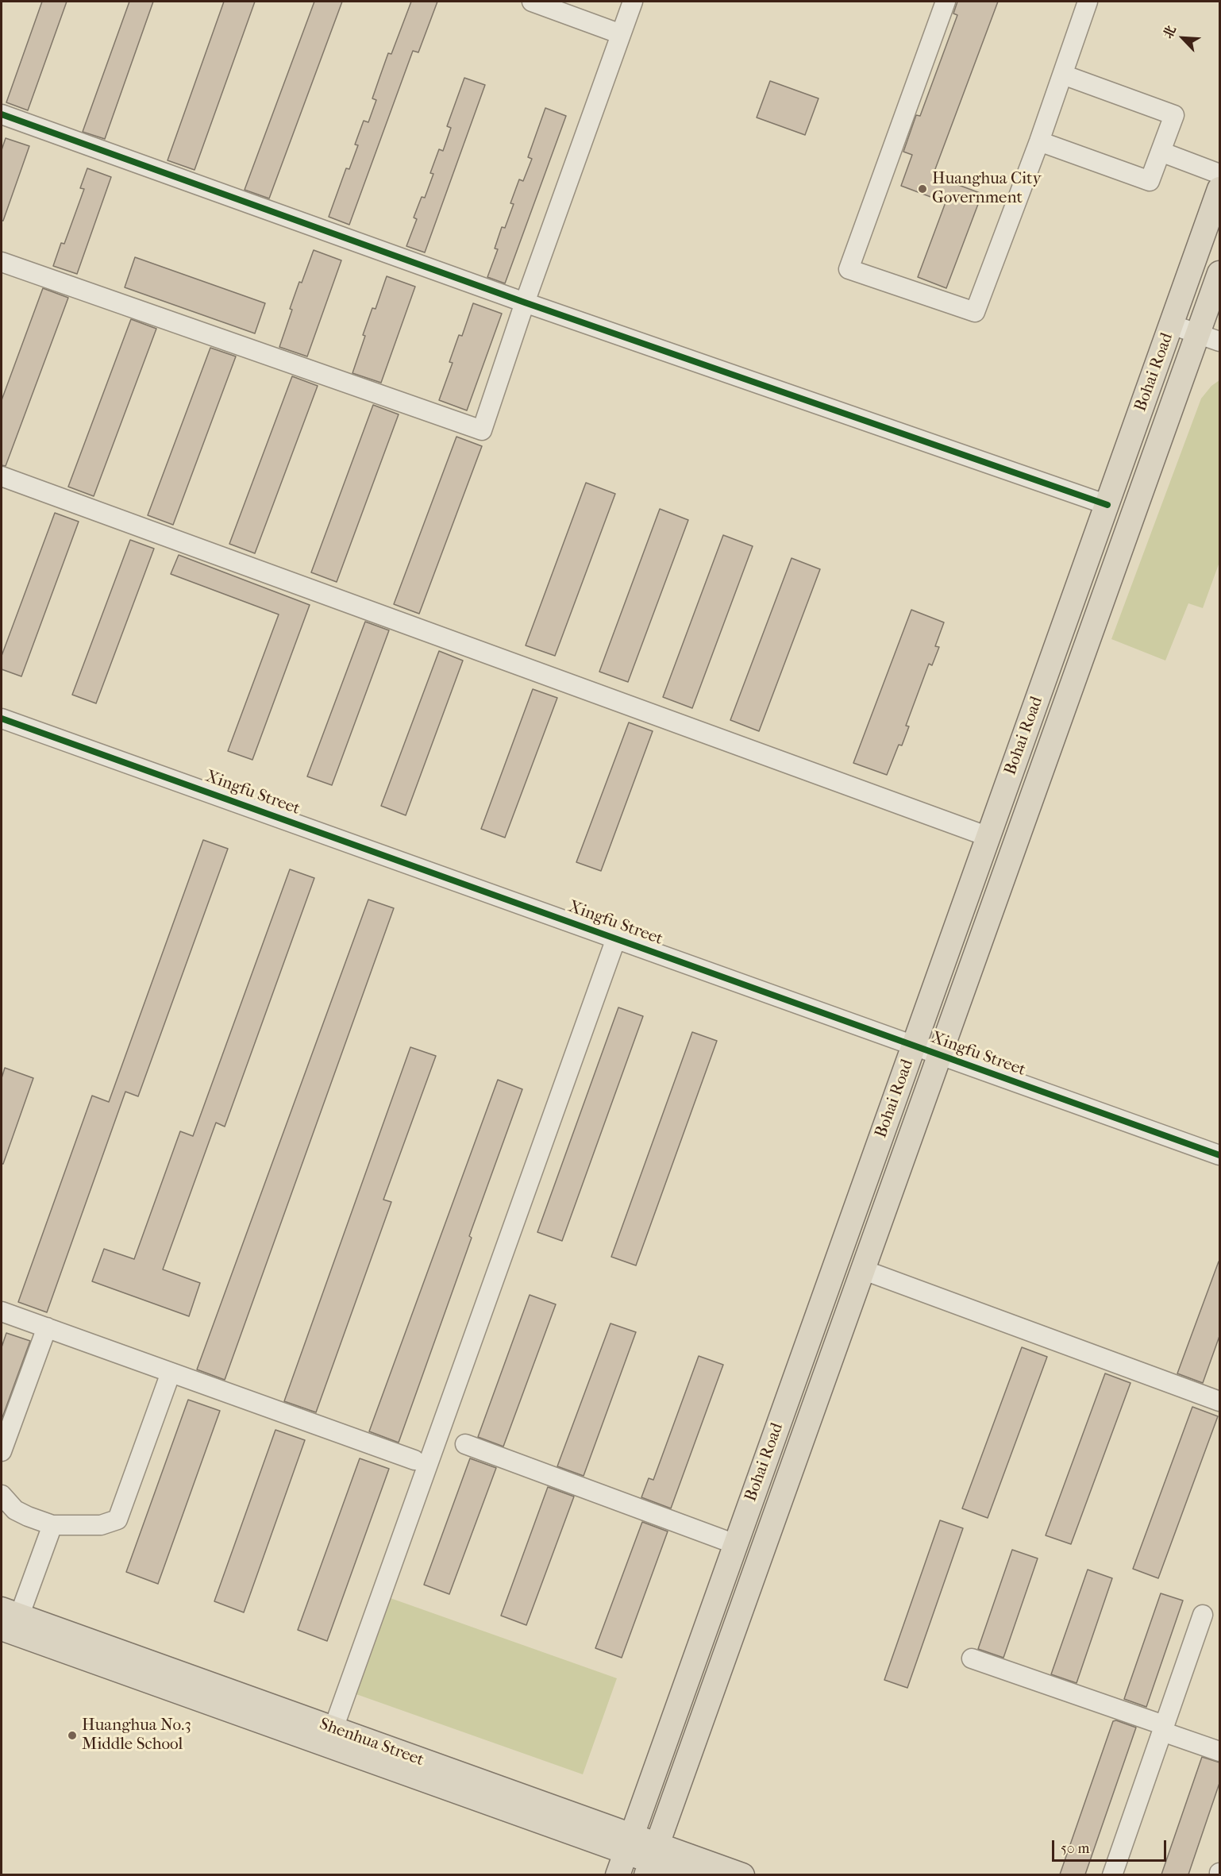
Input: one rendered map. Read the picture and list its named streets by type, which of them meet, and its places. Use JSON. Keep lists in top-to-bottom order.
{
  "streets": {
    "main road": ["Bohai Road", "Shenhua Street"],
    "street": ["Xingfu Street"]
  },
  "crossings": [
    ["Bohai Road", "Xingfu Street"],
    ["Bohai Road", "Shenhua Street"]
  ],
  "places": ["Huanghua City Government", "Huanghua No.3 Middle School"],
  "scale_bar": "50 m",
  "north": "top left"
}
